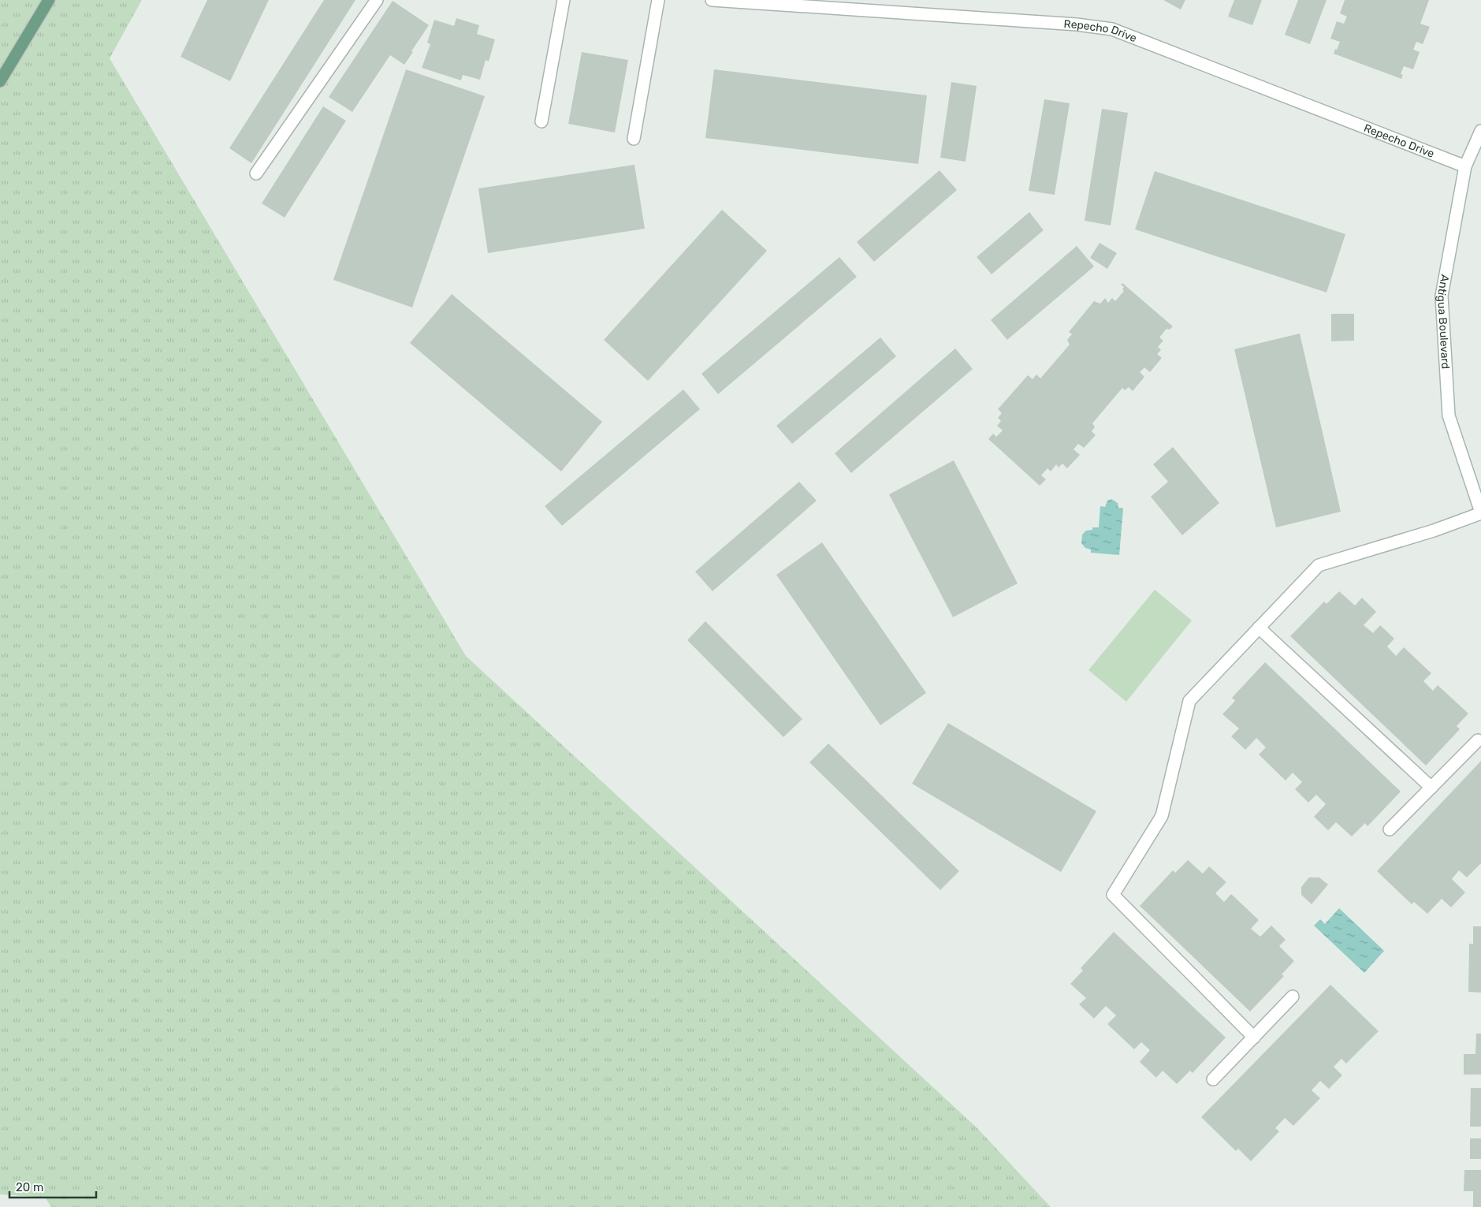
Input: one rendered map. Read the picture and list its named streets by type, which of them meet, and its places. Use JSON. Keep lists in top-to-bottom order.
{
  "streets": {
    "street": ["Repecho Drive", "Antigua Boulevard"]
  },
  "crossings": [
    ["Repecho Drive", "Antigua Boulevard"]
  ],
  "scale_bar": "20 m"
}
